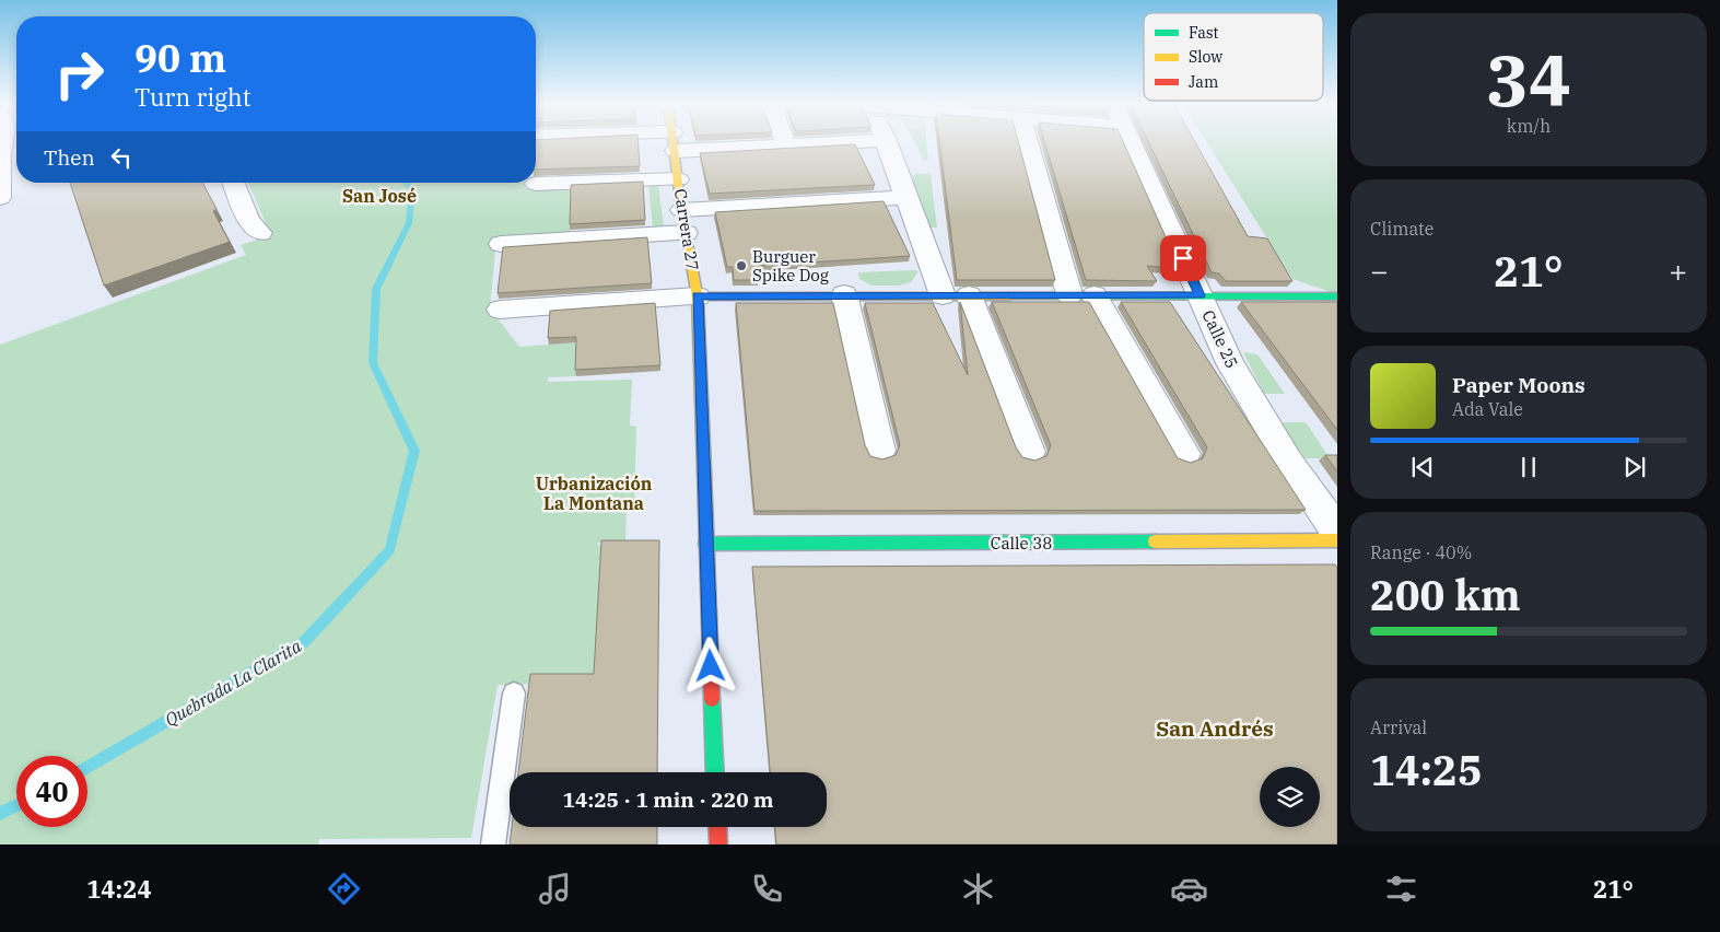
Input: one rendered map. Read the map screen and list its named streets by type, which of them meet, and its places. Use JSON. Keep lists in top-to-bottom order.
{
  "streets": {
    "street": ["Carrera 27", "Calle 25", "Calle 38"]
  },
  "crossings": [
    ["Carrera 27", "Calle 38"]
  ],
  "districts": ["San José", "Urbanización La Montana", "San Andrés"],
  "water": ["Quebrada La Clarita"],
  "places": ["Burguer Spike Dog"],
  "legend": ["Fast", "Slow", "Jam"],
  "page": {
    "tile": [
      ["34", "km/h"],
      "Climate",
      ["Range · 40%", "200 km"],
      ["Arrival", "14:25"]
    ],
    "turn": ["90 m", "Turn right"],
    "then": "Then",
    "heat": ["−", "21°", "+"],
    "song": ["Paper Moons", "Ada Vale"],
    "limit": "40",
    "trip": "14:25 · 1 min · 220 m",
    "tabs": ["14:24", "21°"]
  }
}
